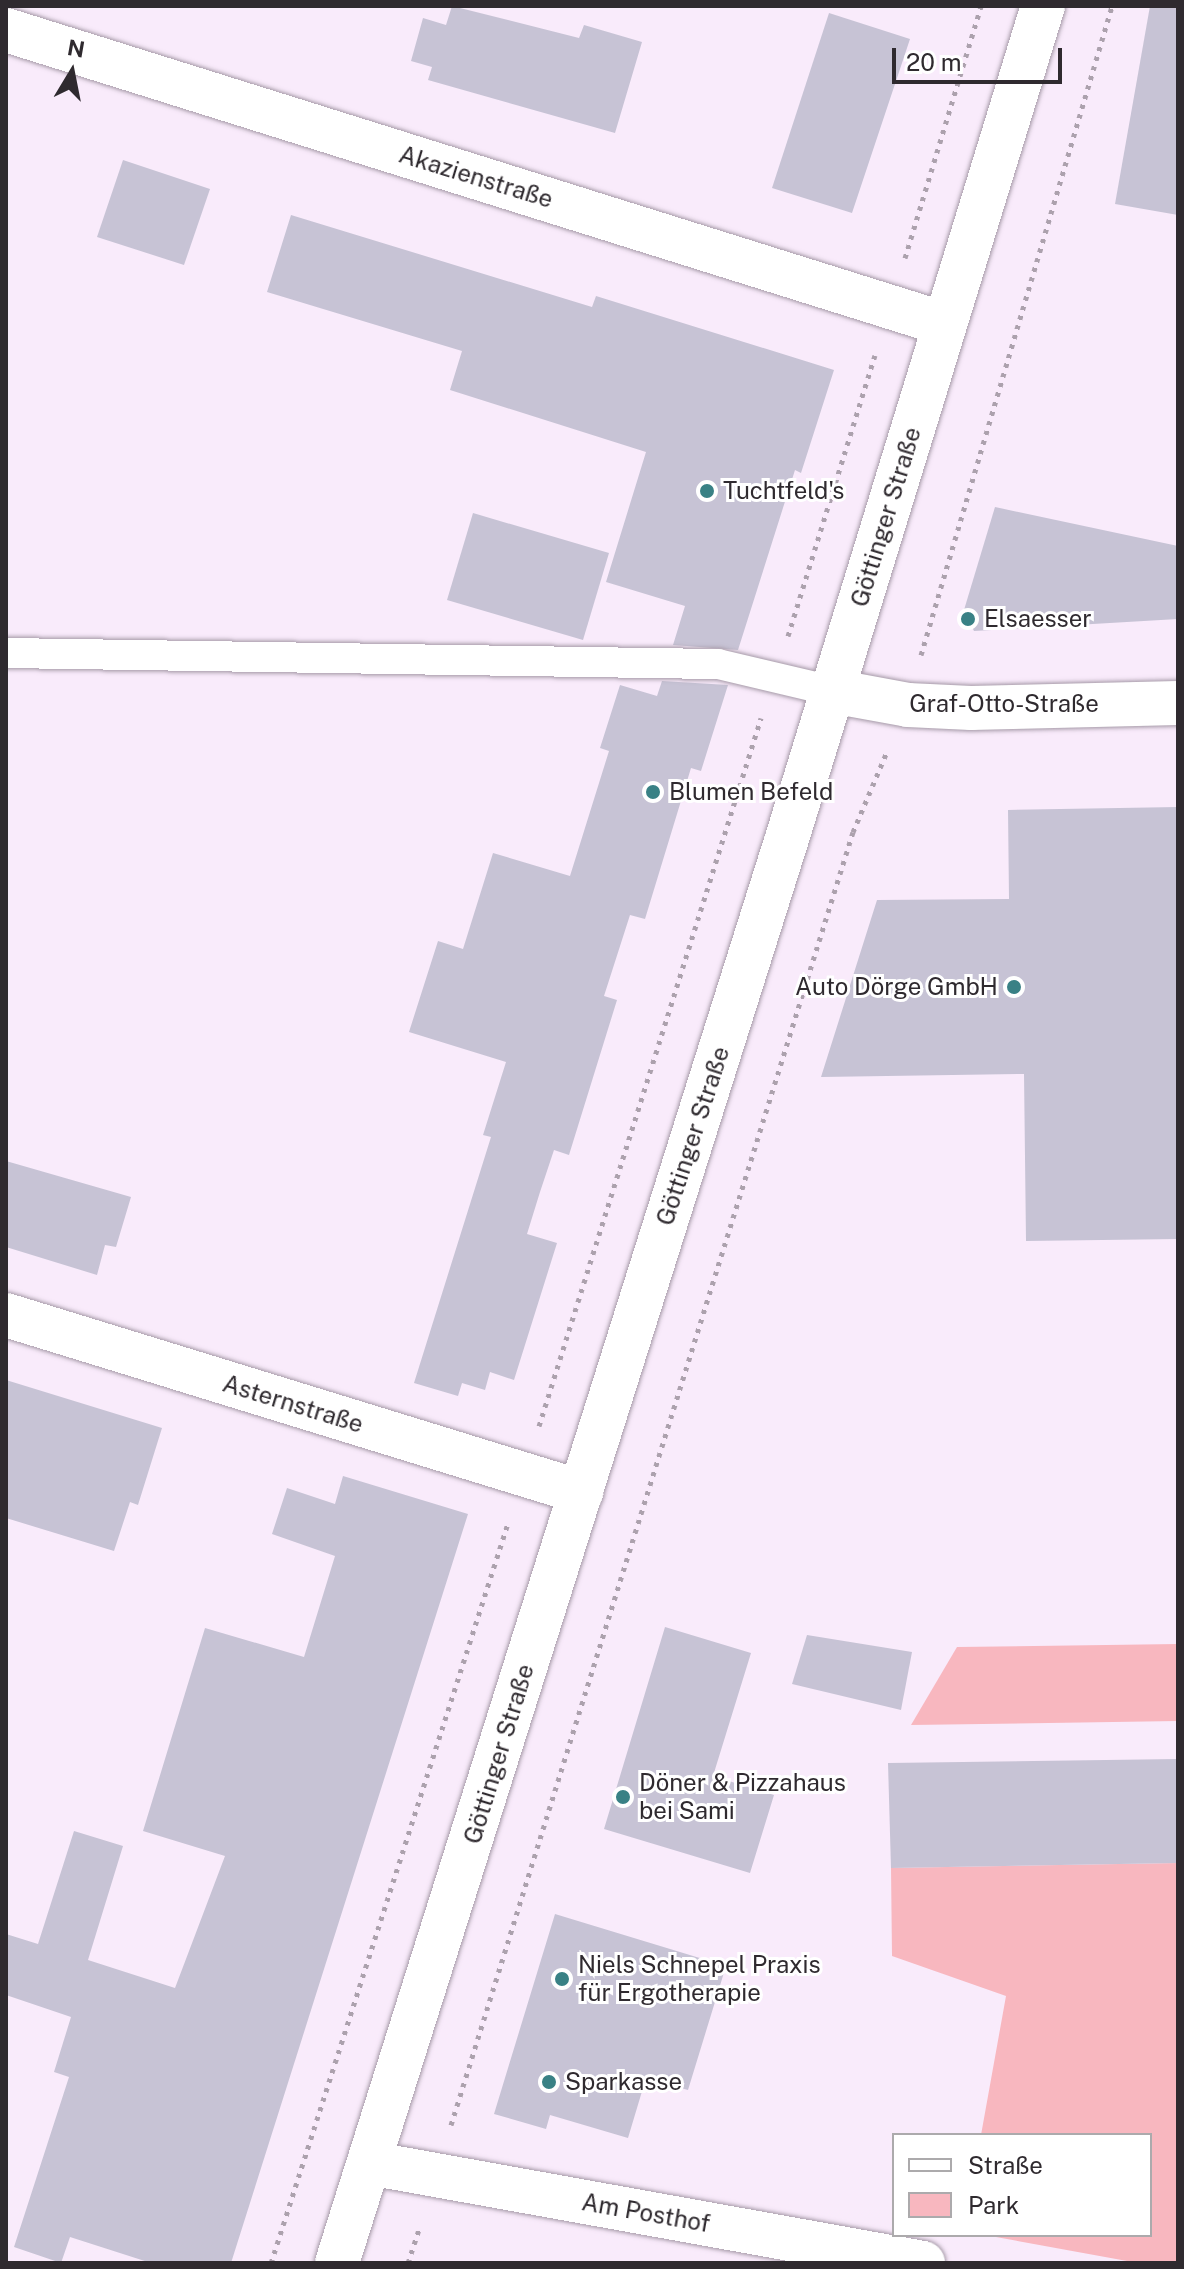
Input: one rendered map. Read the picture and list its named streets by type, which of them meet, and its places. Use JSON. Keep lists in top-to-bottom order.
{
  "streets": {
    "street": [
      "Akazienstraße",
      "Göttinger Straße",
      "Graf-Otto-Straße",
      "Asternstraße",
      "Am Posthof"
    ]
  },
  "crossings": [
    ["Akazienstraße", "Göttinger Straße"],
    ["Göttinger Straße", "Graf-Otto-Straße"],
    ["Göttinger Straße", "Asternstraße"],
    ["Göttinger Straße", "Am Posthof"]
  ],
  "places": [
    "Tuchtfeld's",
    "Elsaesser",
    "Blumen Befeld",
    "Auto Dörge GmbH",
    "Döner & Pizzahaus bei Sami",
    "Niels Schnepel Praxis für Ergotherapie",
    "Sparkasse"
  ],
  "legend": ["Straße", "Park"],
  "scale_bar": "20 m",
  "north": "top"
}
